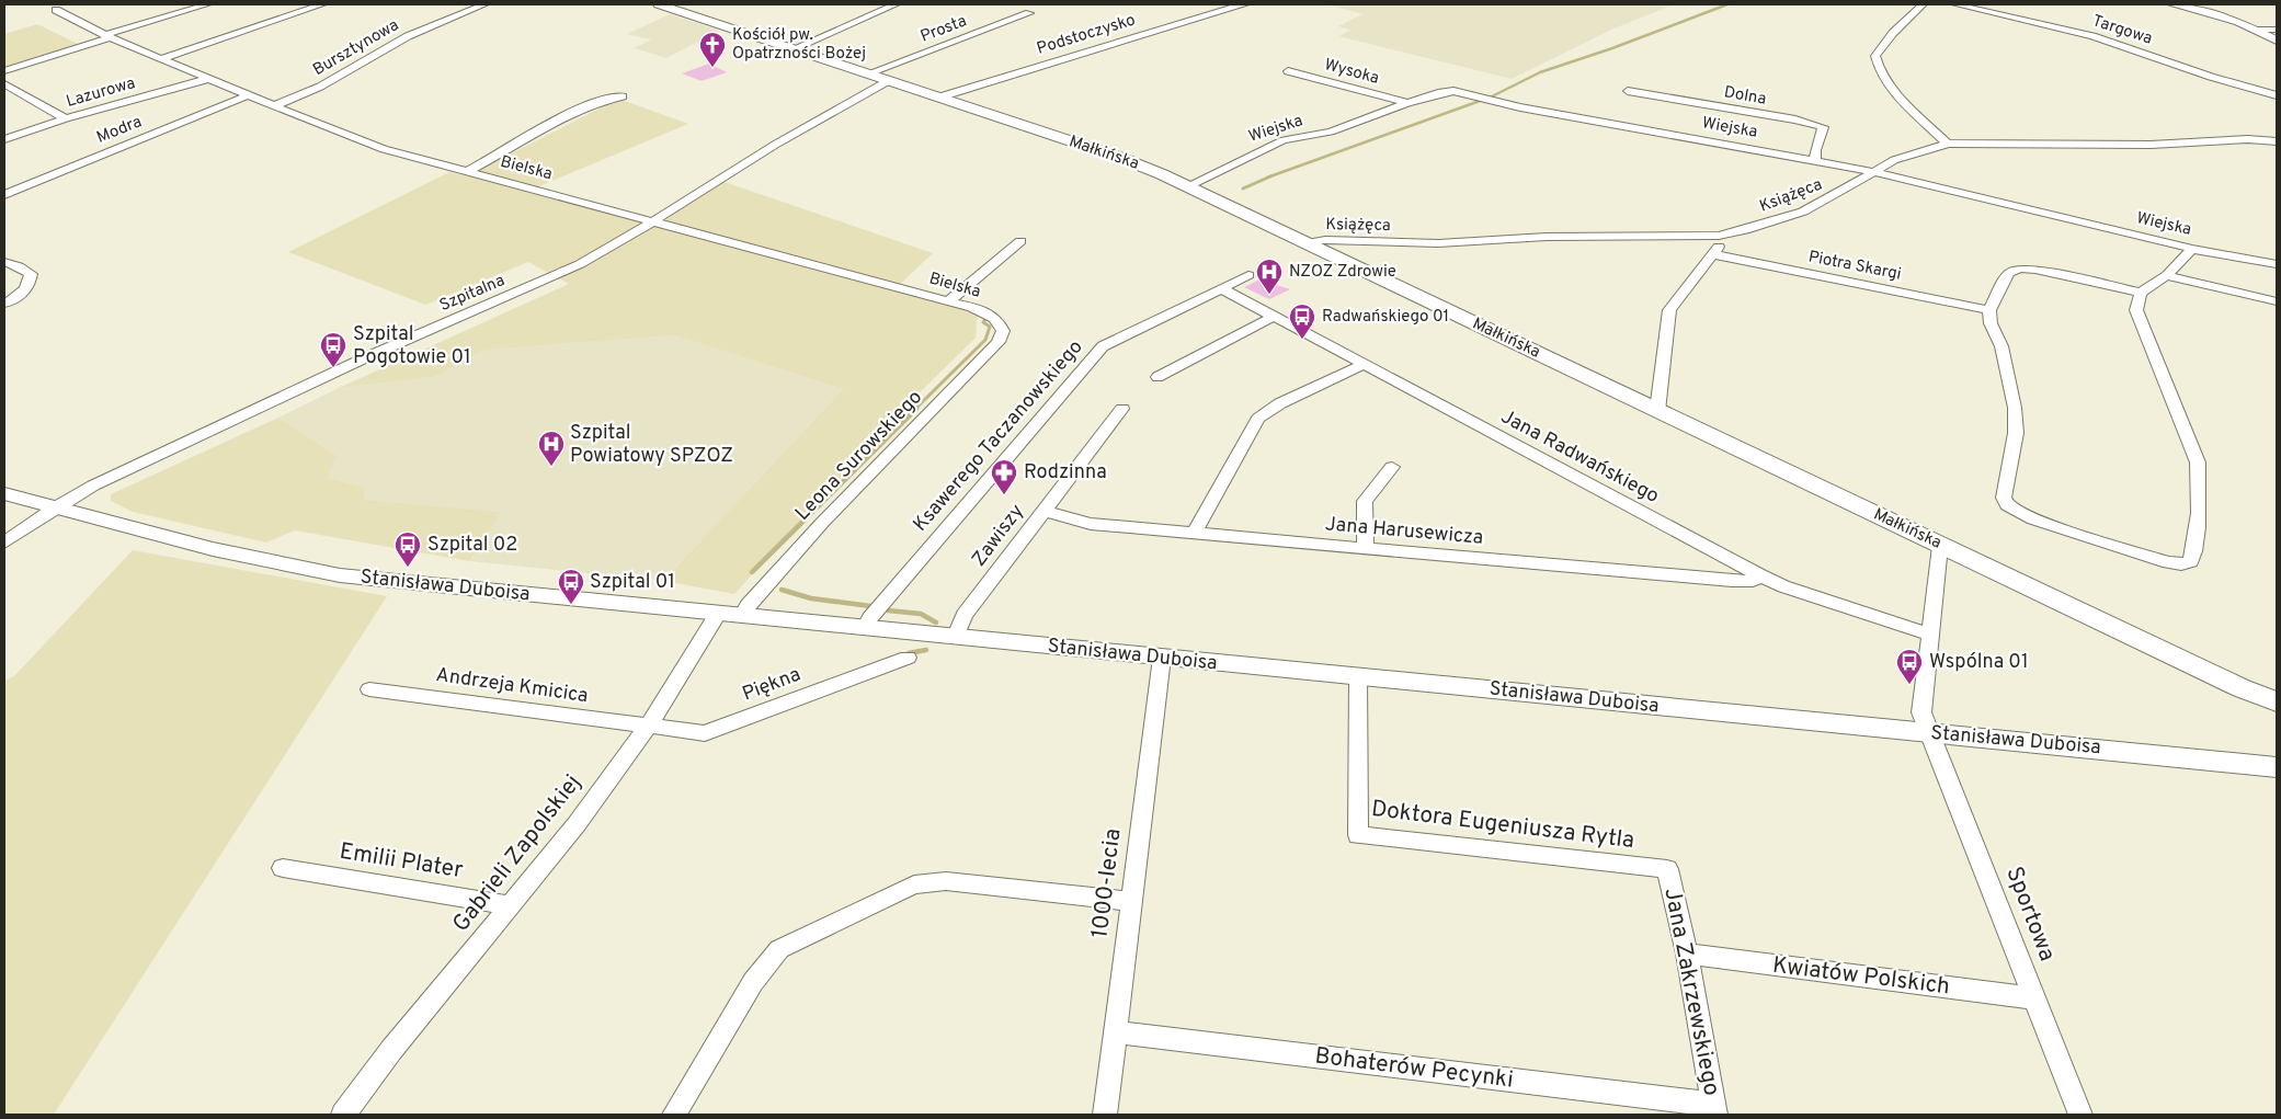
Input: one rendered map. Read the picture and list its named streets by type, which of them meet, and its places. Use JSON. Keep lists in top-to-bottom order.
{
  "streets": {
    "main road": ["Małkińska"],
    "street": [
      "Prosta",
      "Targowa",
      "Podstoczysko",
      "Bursztynowa",
      "Wysoka",
      "Lazurowa",
      "Dolna",
      "Wiejska",
      "Modra",
      "Bielska",
      "Książęca",
      "Piotra Skargi",
      "Szpitalna",
      "Ksawerego Taczanowskiego",
      "Leona Surowskiego",
      "Jana Radwańskiego",
      "Jana Harusewicza",
      "Zawiszy",
      "Stanisława Duboisa",
      "Piękna",
      "Andrzeja Kmicica",
      "Doktora Eugeniusza Rytla",
      "Gabrieli Zapolskiej",
      "Emilii Plater",
      "1000-lecia",
      "Sportowa",
      "Kwiatów Polskich",
      "Jana Zakrzewskiego",
      "Bohaterów Pecynki"
    ]
  },
  "crossings": [
    ["Prosta", "Małkińska"],
    ["Podstoczysko", "Małkińska"],
    ["Bursztynowa", "Bielska"],
    ["Wysoka", "Wiejska"],
    ["Lazurowa", "Bielska"],
    ["Dolna", "Wiejska"],
    ["Wiejska", "Małkińska"],
    ["Wiejska", "Książęca"],
    ["Modra", "Bielska"],
    ["Małkińska", "Książęca"],
    ["Małkińska", "Szpitalna"],
    ["Małkińska", "Sportowa"],
    ["Bielska", "Szpitalna"],
    ["Bielska", "Leona Surowskiego"],
    ["Szpitalna", "Stanisława Duboisa"],
    ["Ksawerego Taczanowskiego", "Jana Radwańskiego"],
    ["Ksawerego Taczanowskiego", "Stanisława Duboisa"],
    ["Leona Surowskiego", "Stanisława Duboisa"],
    ["Jana Radwańskiego", "Jana Harusewicza"],
    ["Jana Radwańskiego", "Sportowa"],
    ["Jana Harusewicza", "Zawiszy"],
    ["Zawiszy", "Stanisława Duboisa"],
    ["Stanisława Duboisa", "Doktora Eugeniusza Rytla"],
    ["Stanisława Duboisa", "Gabrieli Zapolskiej"],
    ["Stanisława Duboisa", "1000-lecia"],
    ["Stanisława Duboisa", "Sportowa"],
    ["Piękna", "Andrzeja Kmicica"],
    ["Piękna", "Gabrieli Zapolskiej"],
    ["Andrzeja Kmicica", "Gabrieli Zapolskiej"],
    ["Doktora Eugeniusza Rytla", "Jana Zakrzewskiego"],
    ["Gabrieli Zapolskiej", "Emilii Plater"],
    ["1000-lecia", "Bohaterów Pecynki"],
    ["Sportowa", "Kwiatów Polskich"],
    ["Kwiatów Polskich", "Jana Zakrzewskiego"],
    ["Jana Zakrzewskiego", "Bohaterów Pecynki"]
  ],
  "places": {
    "church": ["Kościół pw. Opatrzności Bożej"],
    "hospital": ["NZOZ Zdrowie", "Szpital Powiatowy SPZOZ"],
    "bus stop": [
      "Radwańskiego 01",
      "Szpital Pogotowie 01",
      "Szpital 02",
      "Szpital 01",
      "Wspólna 01"
    ],
    "pharmacy": ["Rodzinna"]
  }
}
